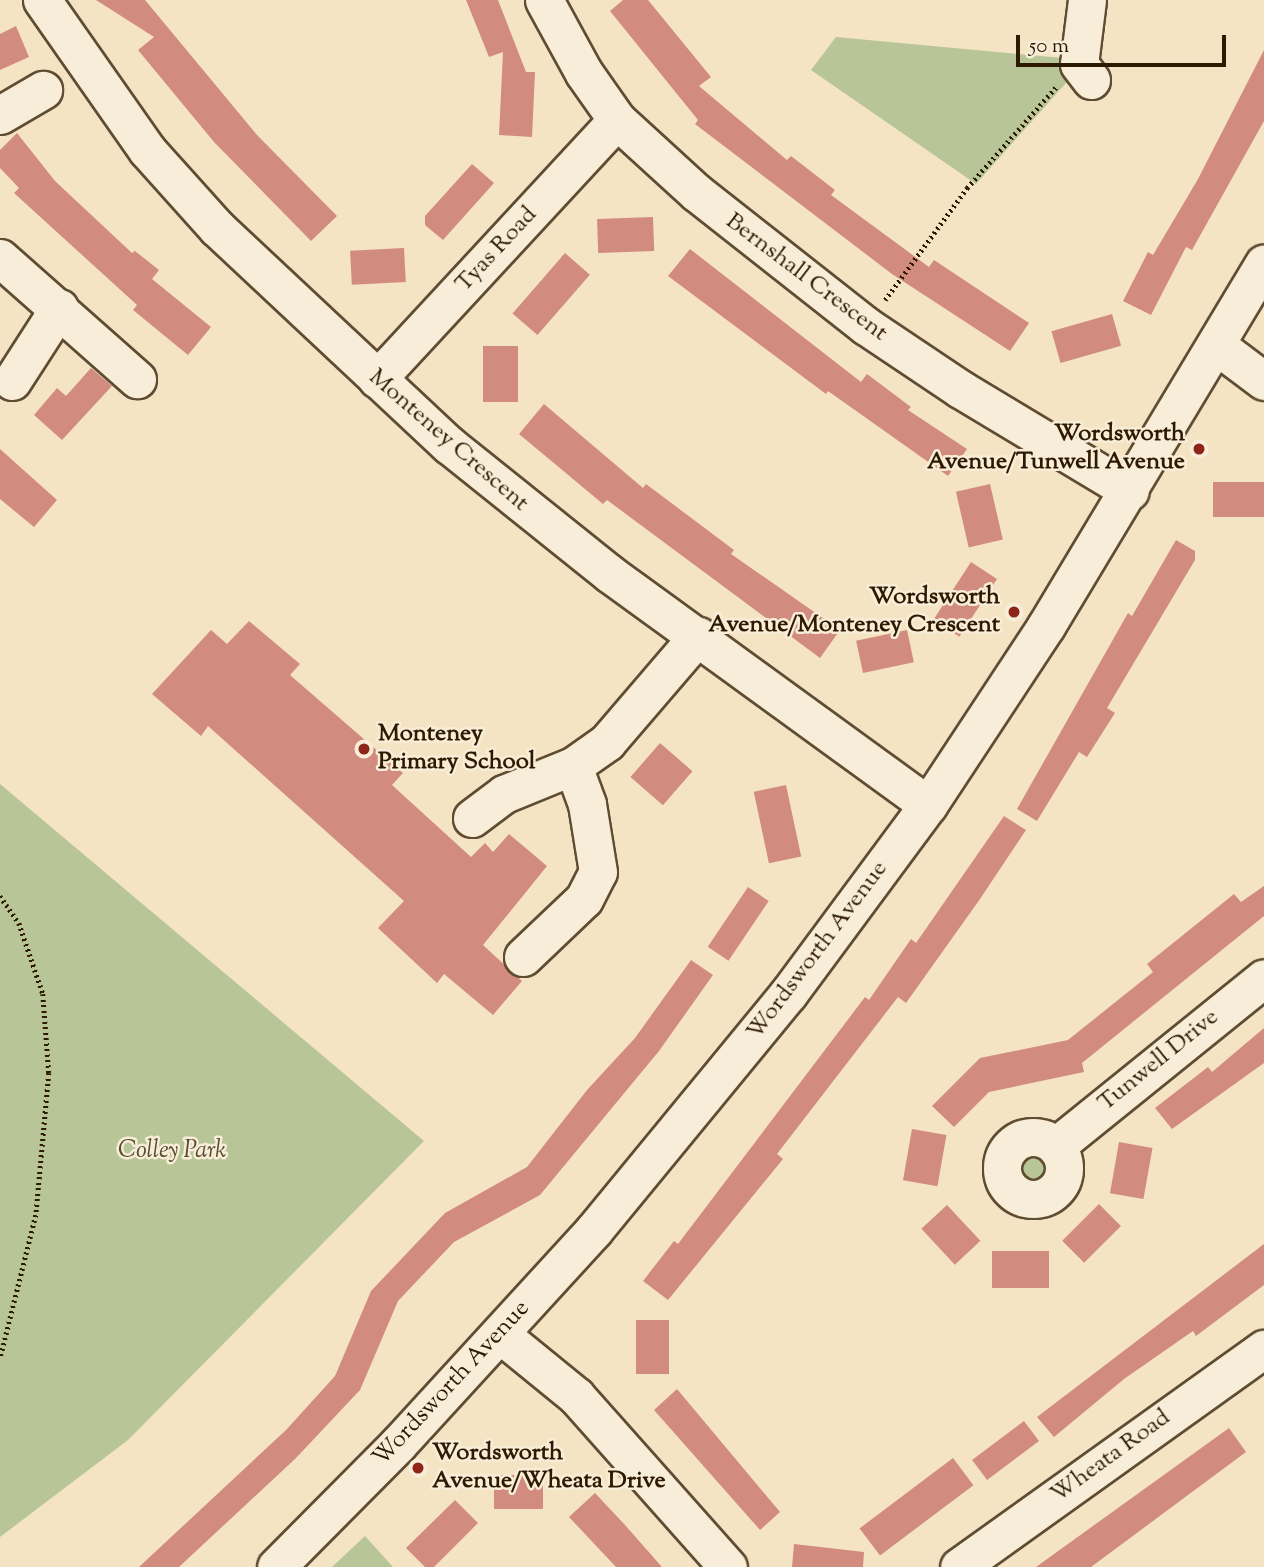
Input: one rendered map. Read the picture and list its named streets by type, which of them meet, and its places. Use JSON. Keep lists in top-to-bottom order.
{
  "streets": {
    "street": [
      "Tyas Road",
      "Bernshall Crescent",
      "Monteney Crescent",
      "Wordsworth Avenue",
      "Tunwell Drive",
      "Wheata Road"
    ]
  },
  "crossings": [
    ["Tyas Road", "Bernshall Crescent"],
    ["Tyas Road", "Monteney Crescent"],
    ["Bernshall Crescent", "Wordsworth Avenue"],
    ["Monteney Crescent", "Wordsworth Avenue"]
  ],
  "parks": ["Colley Park"],
  "places": [
    "Wordsworth Avenue/Tunwell Avenue",
    "Wordsworth Avenue/Monteney Crescent",
    "Monteney Primary School",
    "Wordsworth Avenue/Wheata Drive"
  ],
  "scale_bar": "50 m"
}
